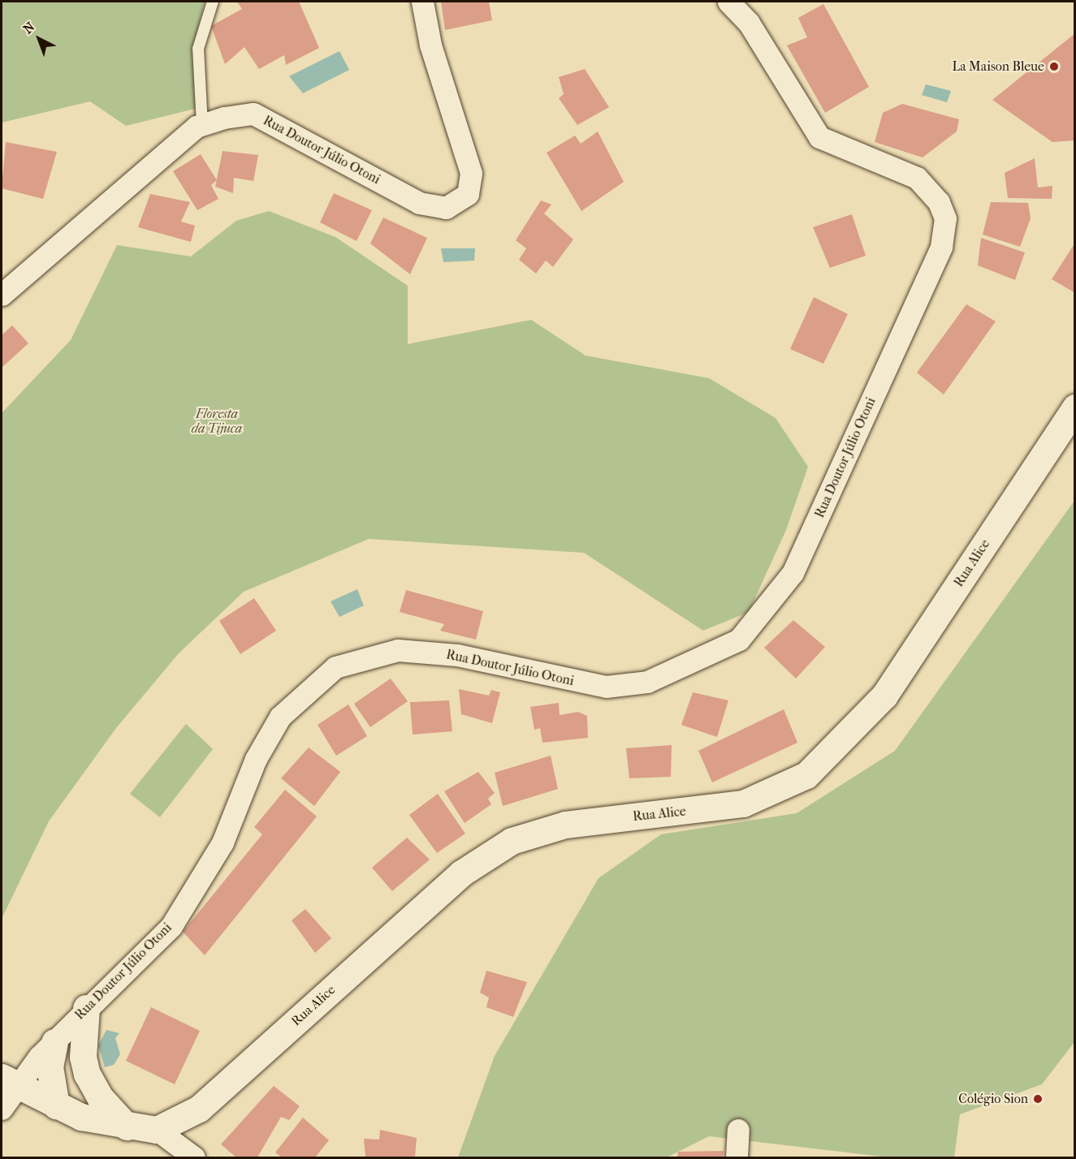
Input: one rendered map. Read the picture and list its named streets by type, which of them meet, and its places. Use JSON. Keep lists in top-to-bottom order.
{
  "streets": {
    "street": ["Rua Doutor Júlio Otoni", "Rua Alice"]
  },
  "parks": ["Floresta da Tijuca"],
  "places": ["La Maison Bleue", "Colégio Sion"],
  "north": "top left"
}
